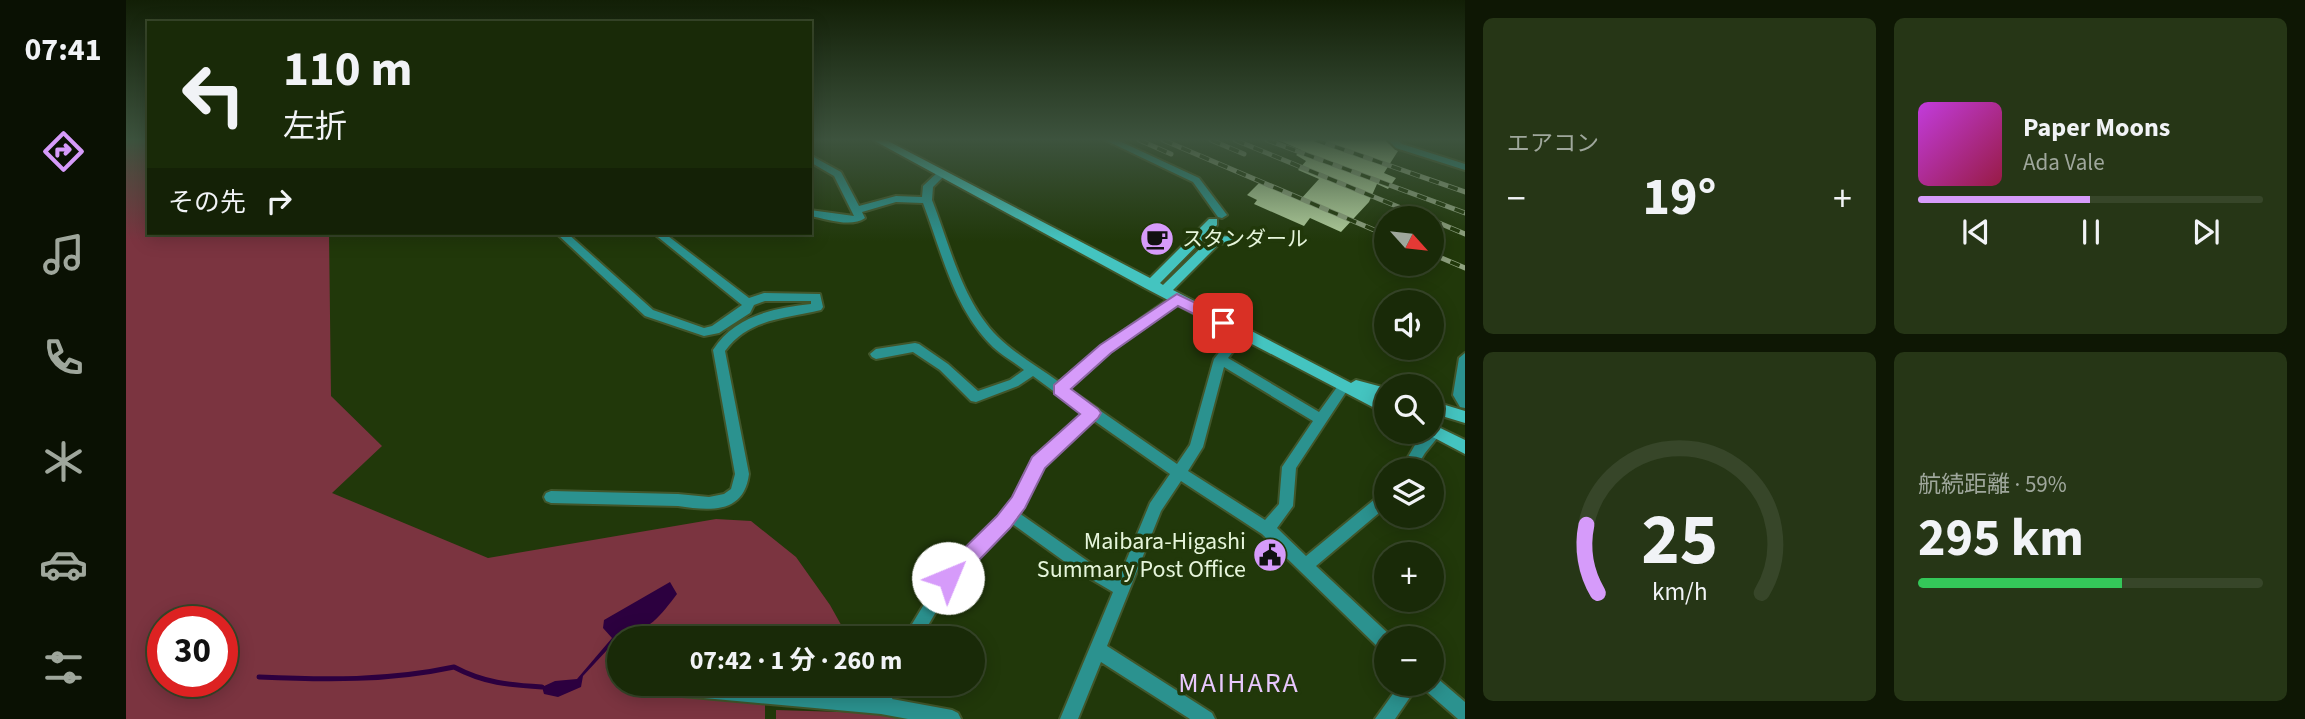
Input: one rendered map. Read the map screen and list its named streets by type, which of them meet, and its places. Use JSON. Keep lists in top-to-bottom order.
{
  "districts": ["MAIHARA"],
  "places": {
    "cafe": ["スタンダール"],
    "public building": ["Maibara-Higashi Summary Post Office"]
  },
  "north": "bottom right",
  "page": {
    "tabs": "07:41",
    "tile": [
      "エアコン",
      ["航続距離 · 59%", "295 km"]
    ],
    "turn": ["110 m", "左折"],
    "song": ["Paper Moons", "Ada Vale"],
    "then": "その先",
    "heat": ["−", "19°", "+"],
    "map_buttons": ["+", "−"],
    "limit": "30",
    "trip": "07:42 · 1 分 · 260 m",
    "gauge": ["25", "km/h"]
  }
}
